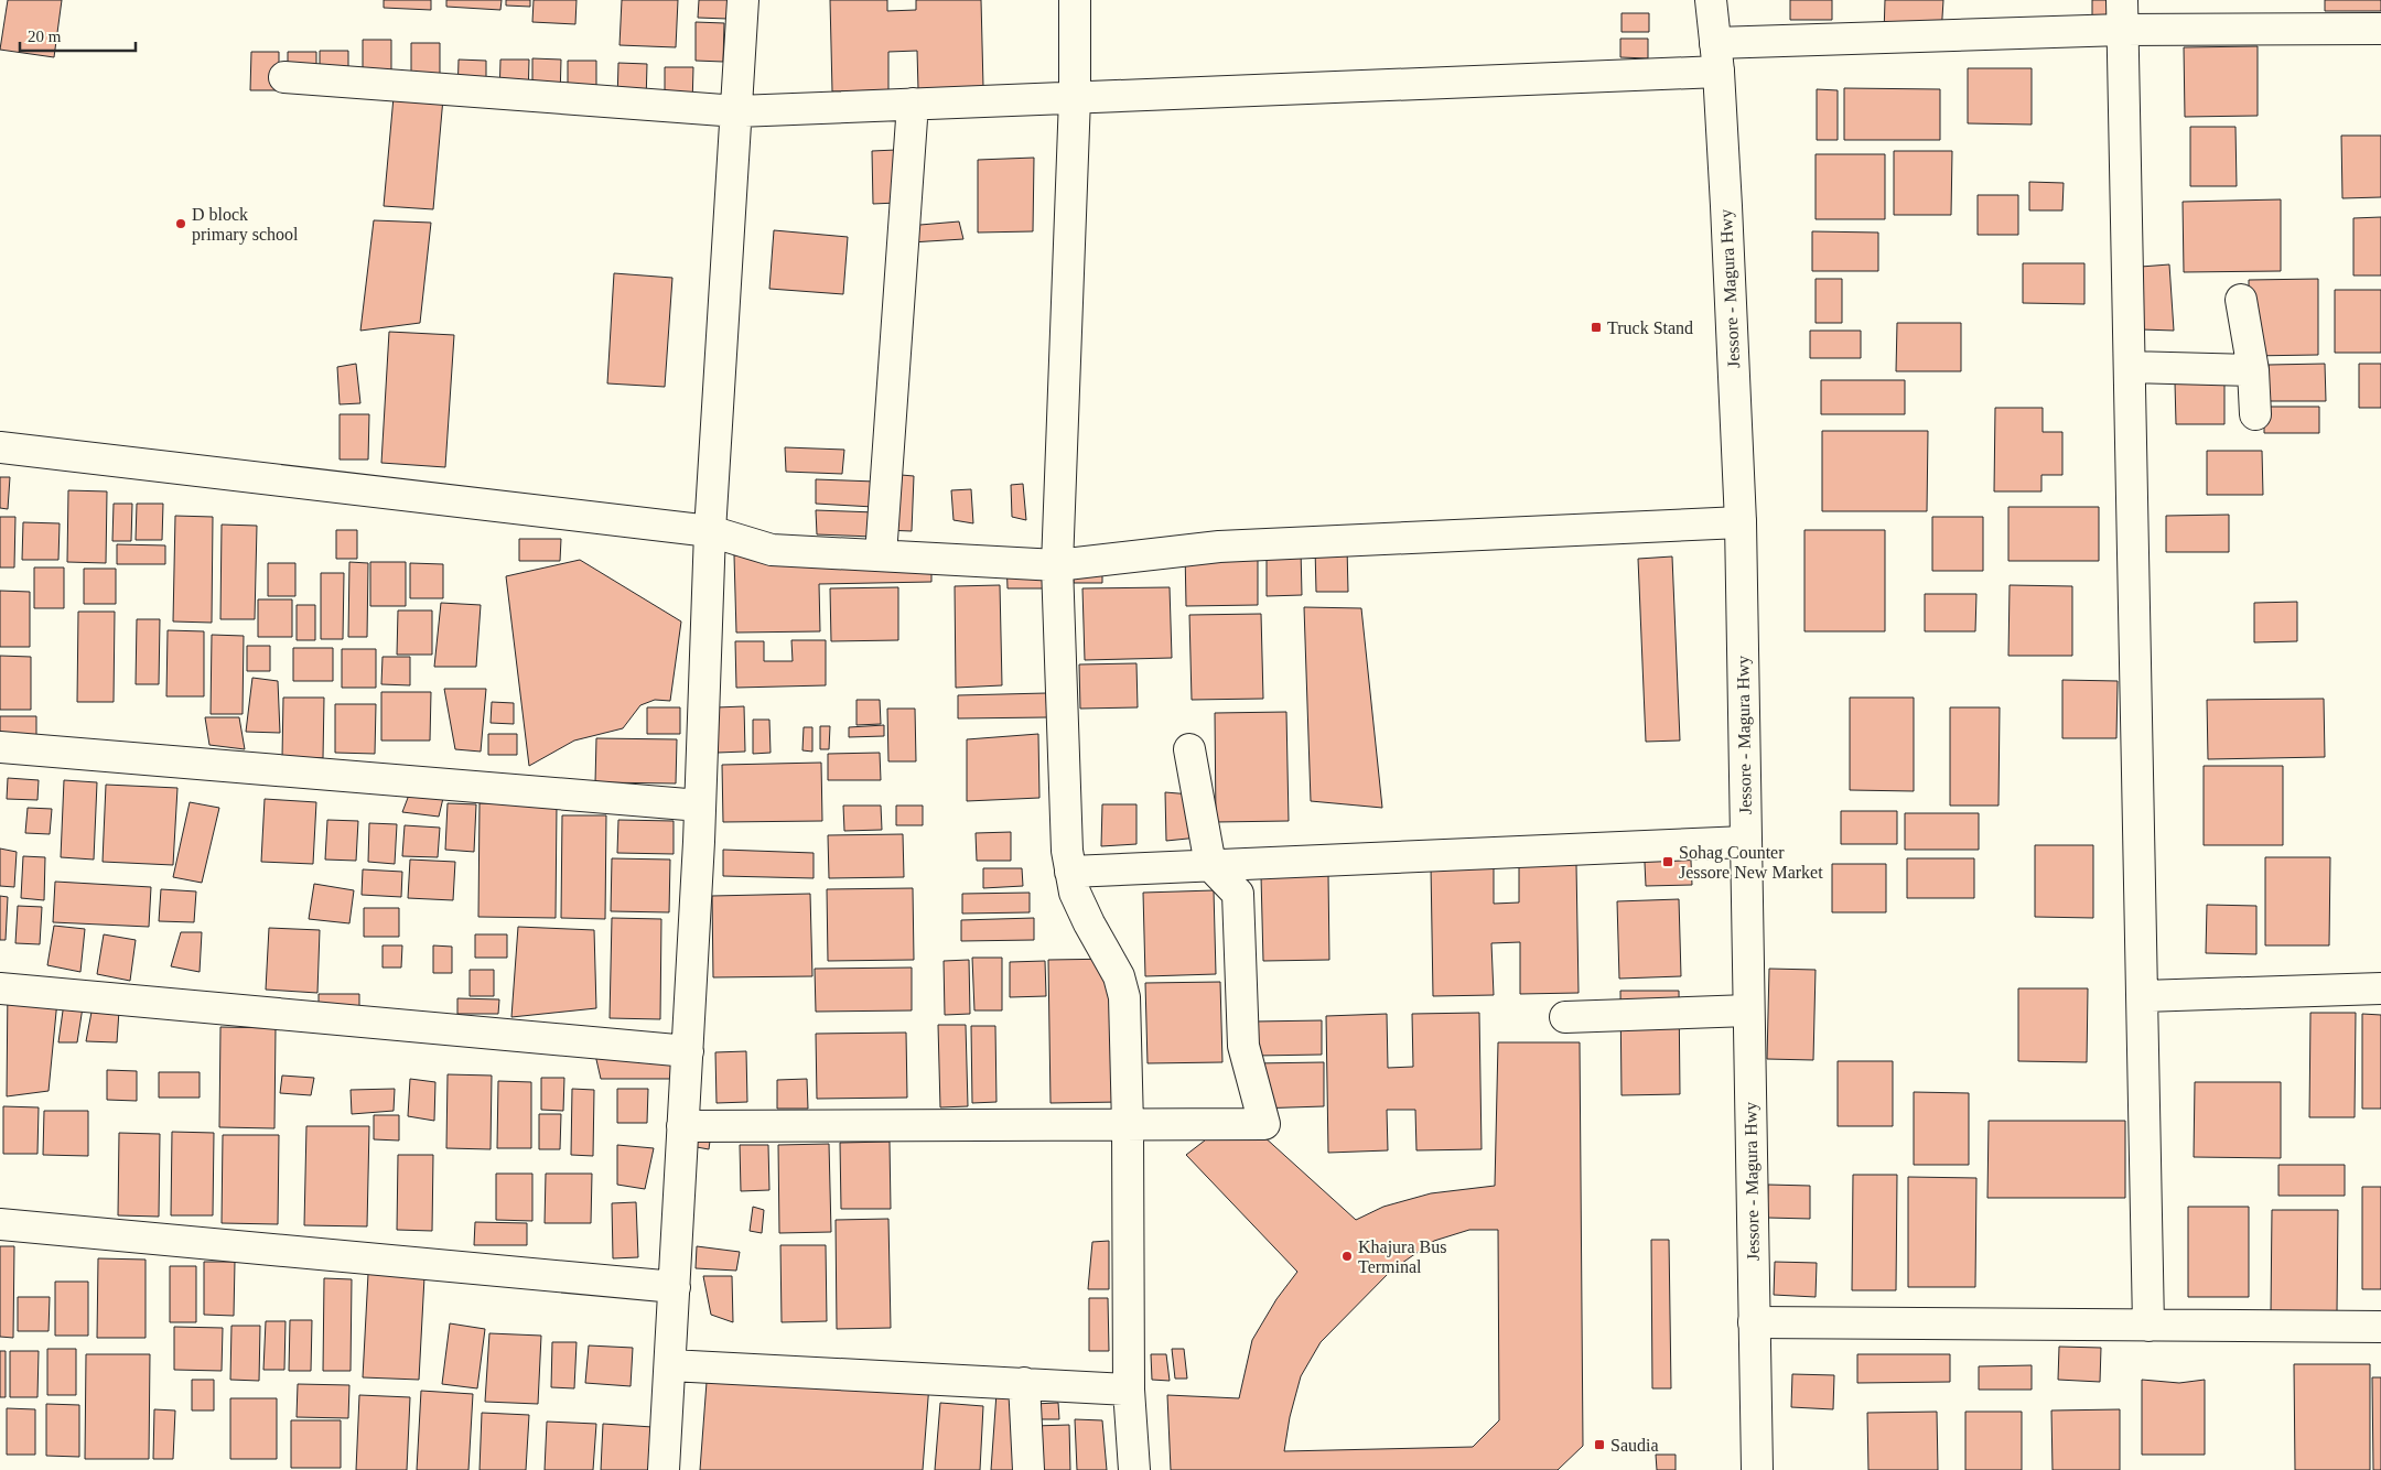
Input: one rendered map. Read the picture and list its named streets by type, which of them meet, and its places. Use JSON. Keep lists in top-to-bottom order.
{
  "streets": {
    "main road": ["Jessore - Magura Hwy"]
  },
  "places": {
    "other": ["D block primary school", "Khajura Bus Terminal"],
    "transit": ["Truck Stand", "Sohag Counter Jessore New Market", "Saudia"]
  },
  "scale_bar": "20 m"
}
